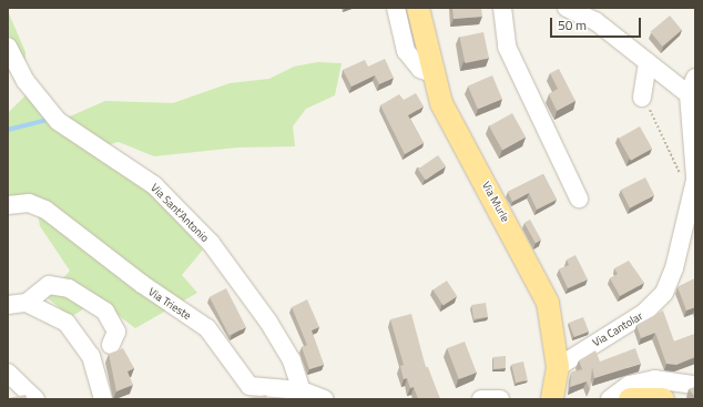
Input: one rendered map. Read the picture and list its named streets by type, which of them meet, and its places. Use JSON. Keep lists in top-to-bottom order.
{
  "streets": {
    "main road": ["Via Murle"],
    "street": ["Via Sant'Antonio", "Via Trieste", "Via Cantolar"]
  },
  "crossings": [
    ["Via Murle", "Via Cantolar"],
    ["Via Sant'Antonio", "Via Trieste"]
  ],
  "scale_bar": "50 m"
}
